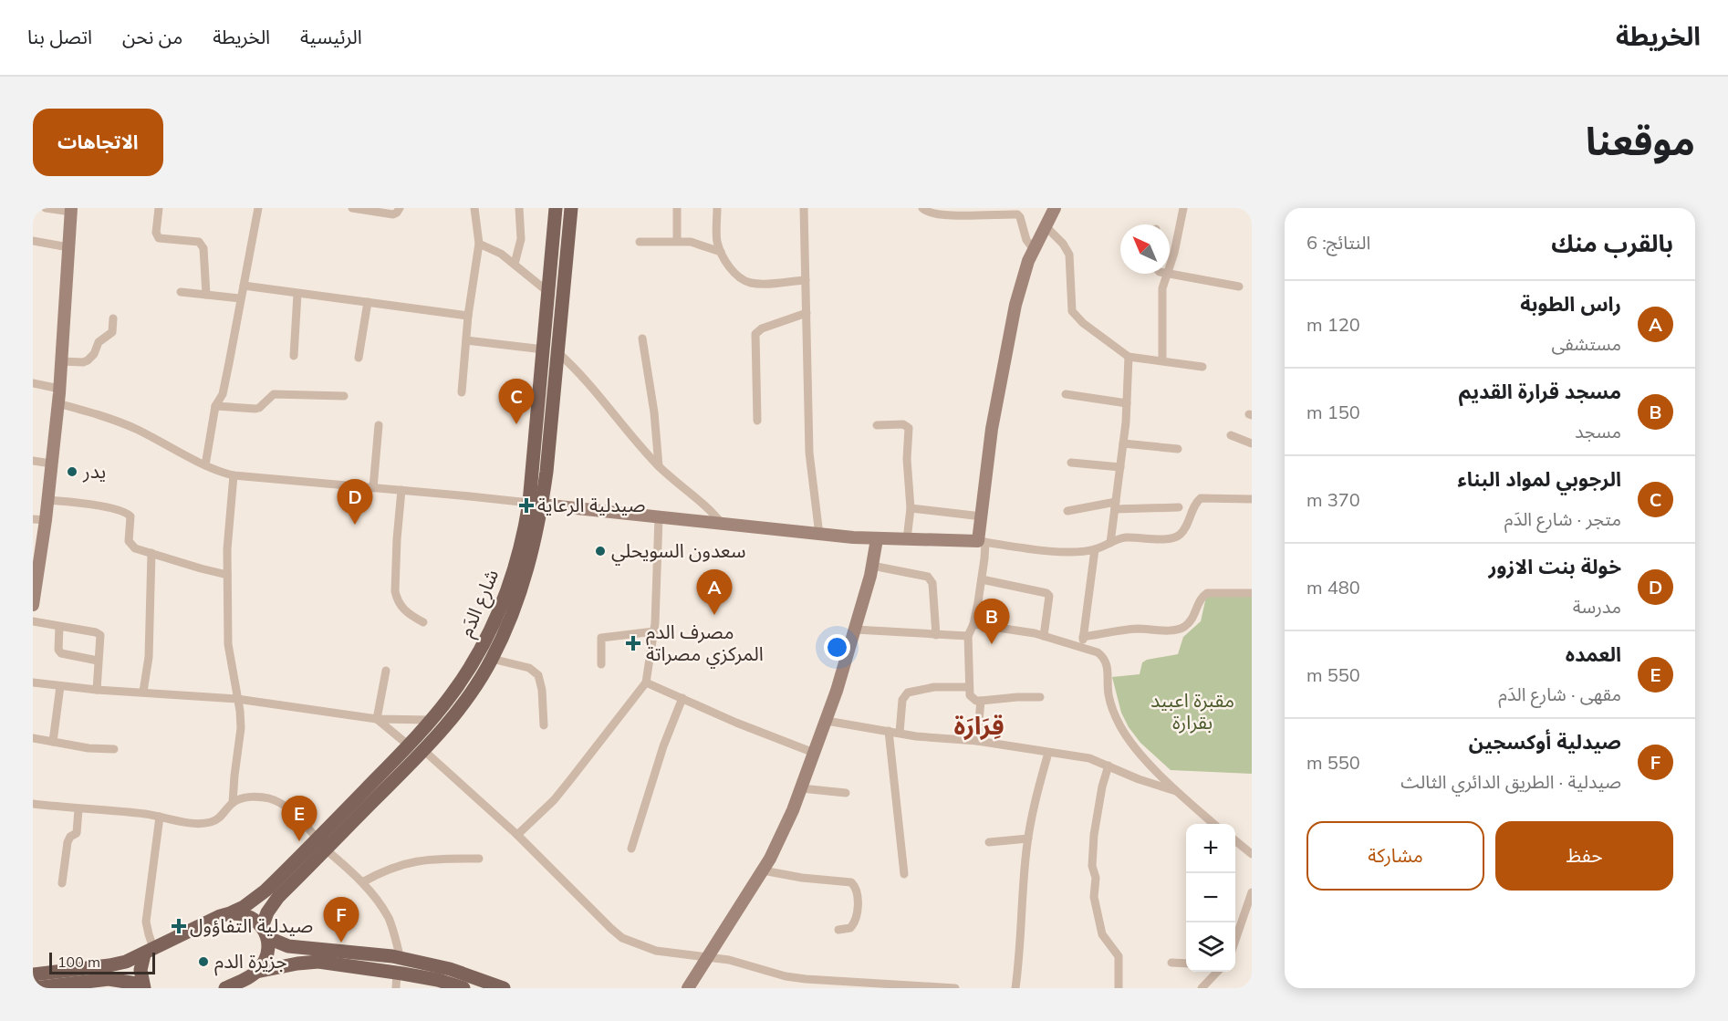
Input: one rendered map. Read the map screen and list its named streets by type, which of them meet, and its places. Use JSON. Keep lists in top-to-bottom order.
{
  "streets": {
    "main road": ["شارع الدَم"]
  },
  "districts": ["قِرَارَة"],
  "parks": ["مقبرة اعبيد بقرارة"],
  "places": {
    "other": ["يدر", "سعدون السويحلي", "جزيرة الدم"],
    "health": ["صيدلية الرعاية", "مصرف الدم المركزي مصراتة", "صيدلية التفاؤول"]
  },
  "scale_bar": "100 m",
  "north": "top left",
  "page": {
    "header": "الخريطة",
    "nav": [
      "الرئيسية",
      "الخريطة",
      "من نحن",
      "اتصل بنا"
    ],
    "title": "موقعنا",
    "buttons": [
      "الاتجاهات",
      ["حفظ", "مشاركة"]
    ],
    "heading": ["بالقرب منك", "النتائج: 6"],
    "list": [
      {
        "mark": "A",
        "name": "راس الطوبة",
        "note": "مستشفى",
        "value": "120 m"
      },
      {
        "mark": "B",
        "name": "مسجد قرارة القديم",
        "note": "مسجد",
        "value": "150 m"
      },
      {
        "mark": "C",
        "name": "الرجوبي لمواد البناء",
        "note": "متجر · شارع الدَم",
        "value": "370 m"
      },
      {
        "mark": "D",
        "name": "خولة بنت الازور",
        "note": "مدرسة",
        "value": "480 m"
      },
      {
        "mark": "E",
        "name": "العمده",
        "note": "مقهى · شارع الدَم",
        "value": "550 m"
      },
      {
        "mark": "F",
        "name": "صيدلية أوكسجين",
        "note": "صيدلية · الطريق الدائري الثالث",
        "value": "550 m"
      }
    ],
    "pins": [
      "C",
      "D",
      "A",
      "B",
      "E",
      "F"
    ],
    "map_buttons": ["+", "−"],
    "scale": "100 m"
  }
}
